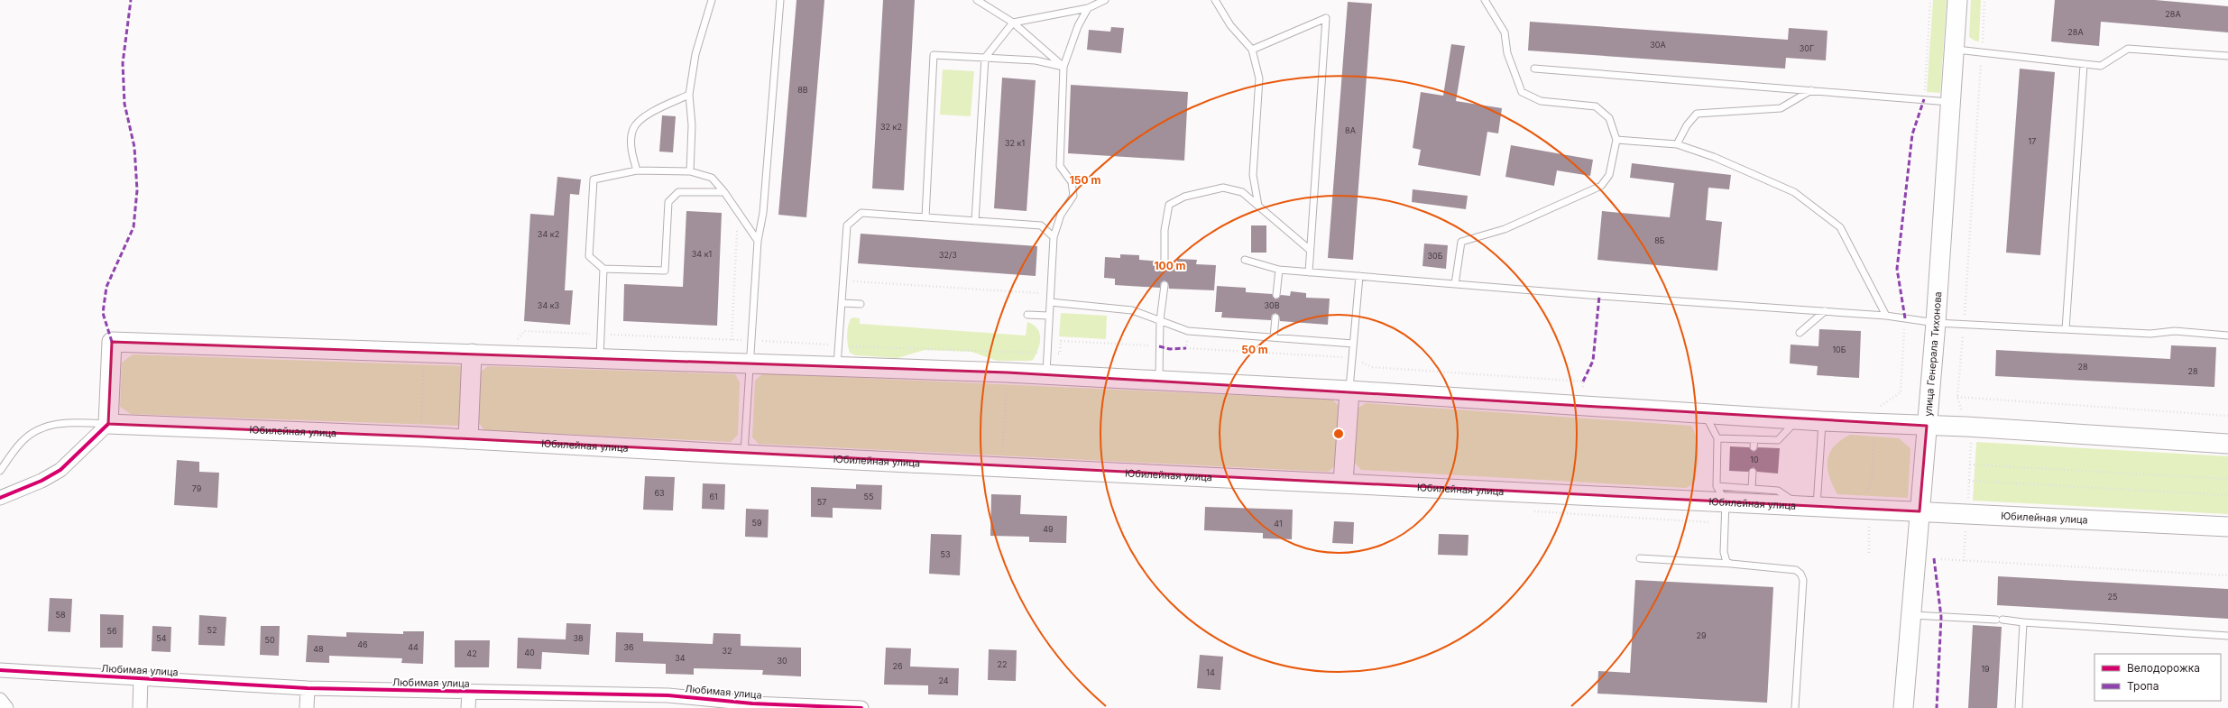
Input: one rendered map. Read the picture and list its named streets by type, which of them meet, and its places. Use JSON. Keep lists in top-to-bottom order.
{
  "streets": {
    "main road": ["улица Генерала Тихонова", "Юбилейная улица"],
    "street": ["Любимая улица"]
  },
  "crossings": [
    ["улица Генерала Тихонова", "Юбилейная улица"]
  ],
  "house_numbers": [
    "28А",
    "28А",
    "30А",
    "30Г",
    "8В",
    "32 к2",
    "8А",
    "17",
    "32 к1",
    "34 к2",
    "8Б",
    "34 к1",
    "32/3",
    "30Б",
    "34 к3",
    "30В",
    "10Б",
    "28",
    "28",
    "10",
    "79",
    "63",
    "61",
    "55",
    "57",
    "59",
    "41",
    "49",
    "53",
    "25",
    "58",
    "52",
    "56",
    "29",
    "54",
    "38",
    "50",
    "46",
    "44",
    "36",
    "48",
    "32",
    "40",
    "42",
    "34",
    "30",
    "22",
    "26",
    "19",
    "14",
    "24"
  ],
  "legend": ["Велодорожка", "Тропа"],
  "rings": ["150 m", "100 m", "50 m"]
}
